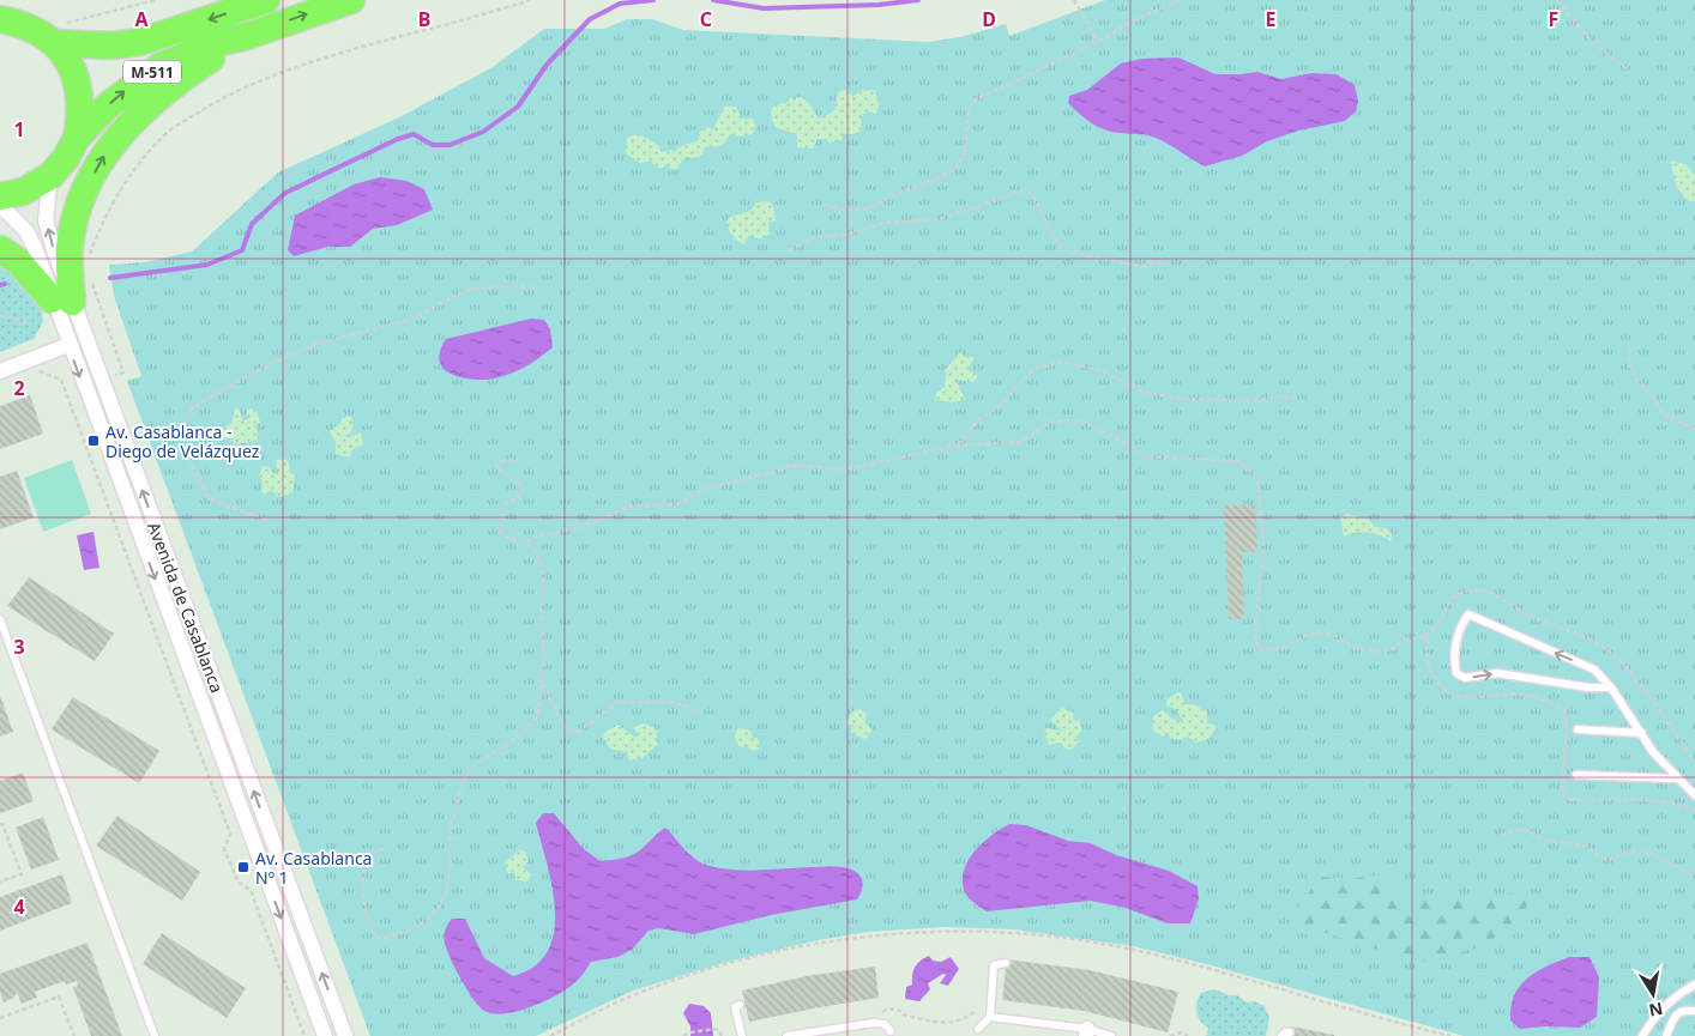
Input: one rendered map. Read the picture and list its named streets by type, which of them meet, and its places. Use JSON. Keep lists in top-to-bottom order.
{
  "streets": {
    "highway": ["M-511"],
    "street": ["Avenida de Casablanca"]
  },
  "crossings": [
    ["M-511", "Avenida de Casablanca"]
  ],
  "places": {
    "transit": ["Av. Casablanca - Diego de Velázquez", "Av. Casablanca Nº 1"]
  },
  "north": "bottom",
  "grid": {
    "columns": [
      "A",
      "B",
      "C",
      "D",
      "E",
      "F"
    ],
    "rows": [
      "1",
      "2",
      "3",
      "4"
    ]
  }
}
